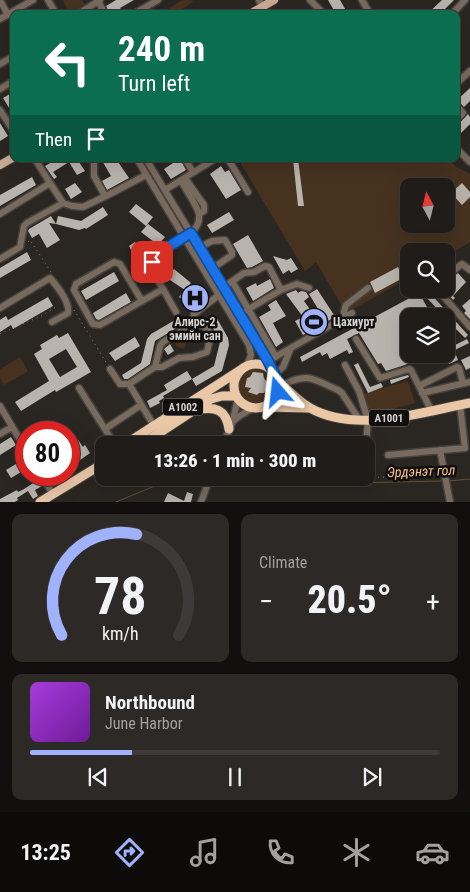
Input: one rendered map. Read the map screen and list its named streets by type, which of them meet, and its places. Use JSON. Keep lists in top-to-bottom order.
{
  "streets": {
    "highway": ["A1002", "A1001"]
  },
  "crossings": [
    ["A1002", "A1001"]
  ],
  "water": ["Эрдэнэт гол"],
  "places": {
    "hospital": ["Aлирс-2 эмийн сан"],
    "sports": ["Цахиурт"]
  },
  "north": "top",
  "page": {
    "turn": ["240 m", "Turn left"],
    "then": "Then",
    "limit": "80",
    "trip": "13:26 · 1 min · 300 m",
    "tile": "Climate",
    "heat": ["−", "20.5°", "+"],
    "song": ["Northbound", "June Harbor"],
    "tabs": "13:25",
    "gauge": ["78", "km/h"]
  }
}
